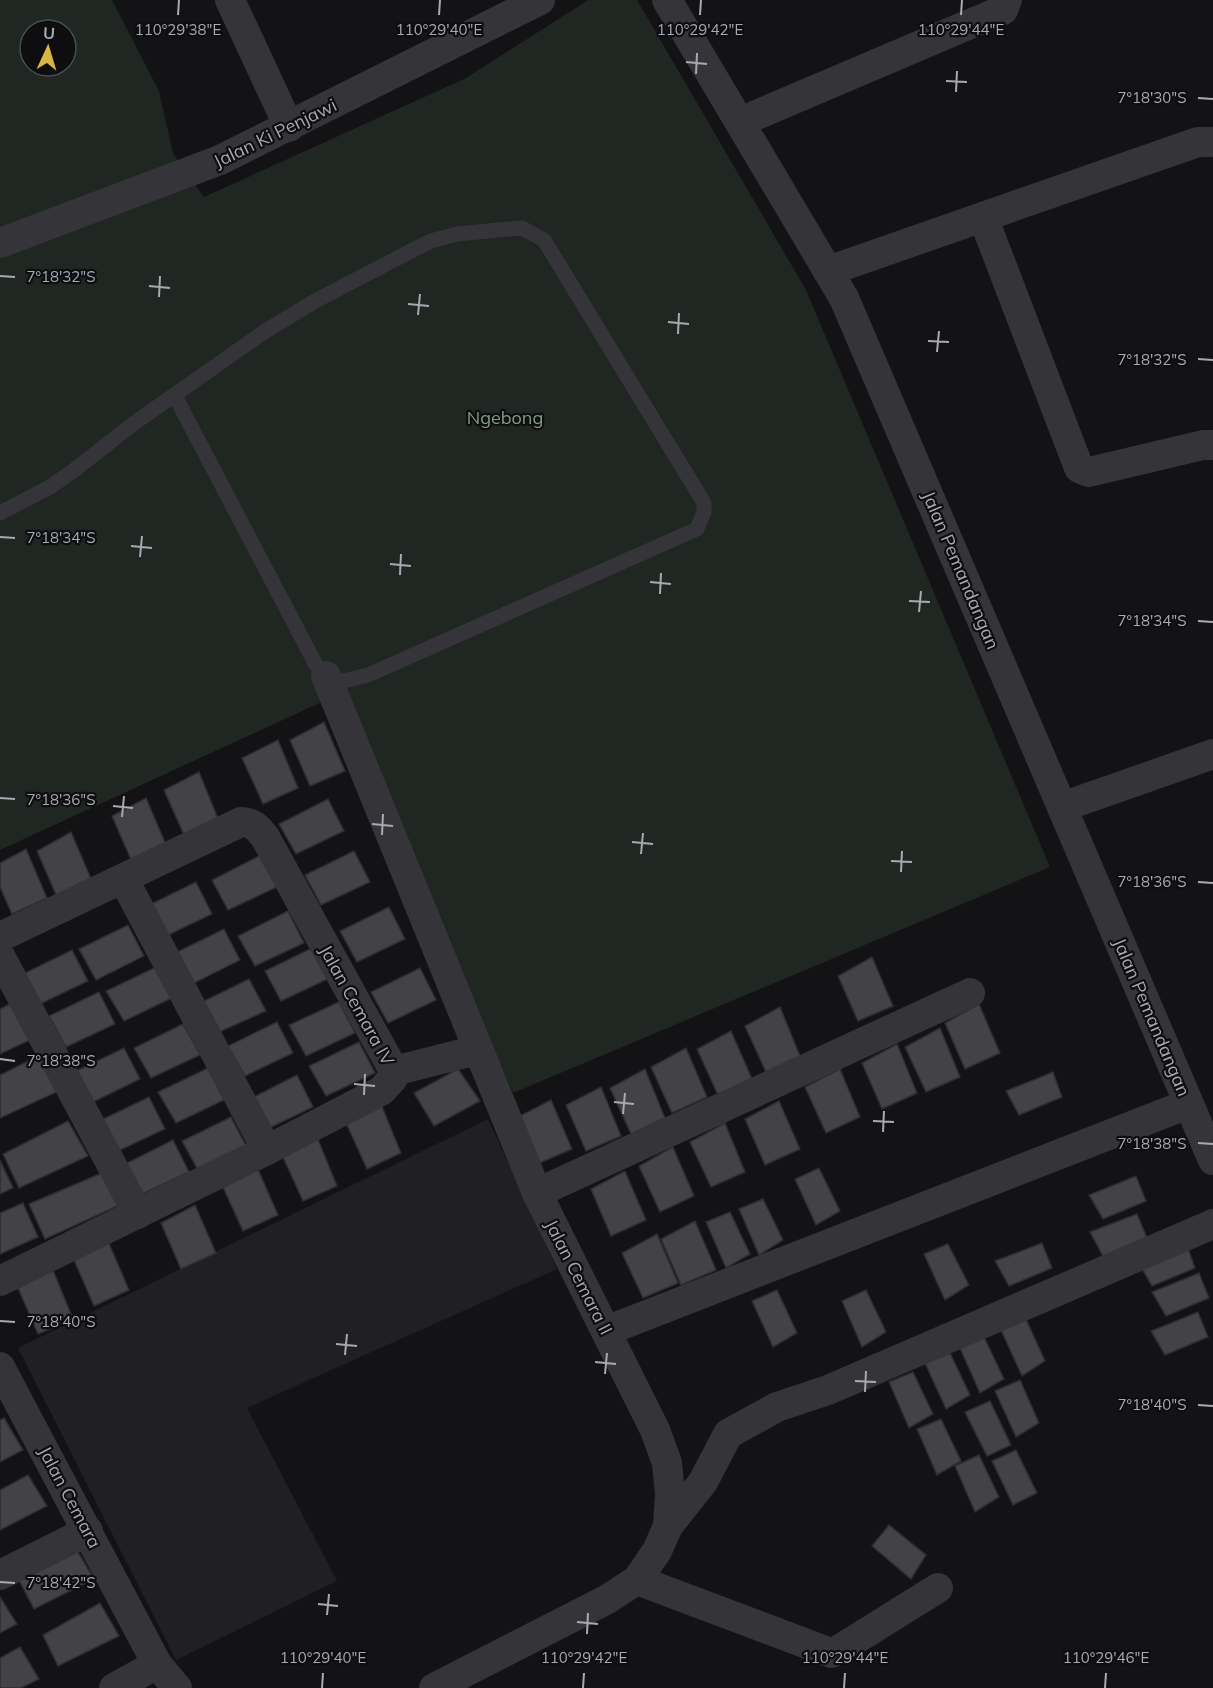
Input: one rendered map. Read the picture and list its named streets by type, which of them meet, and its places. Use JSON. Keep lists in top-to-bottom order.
{
  "streets": {
    "street": [
      "Jalan Ki Penjawi",
      "Jalan Pemandangan",
      "Jalan Cemara IV",
      "Jalan Cemara II",
      "Jalan Cemara"
    ]
  },
  "parks": ["Ngebong"],
  "north": "top",
  "coordinates": [
    "110°29'38\"E",
    "110°29'40\"E",
    "110°29'42\"E",
    "110°29'44\"E",
    "7°18'30\"S",
    "7°18'32\"S",
    "7°18'34\"S",
    "7°18'36\"S",
    "7°18'38\"S",
    "7°18'40\"S",
    "7°18'42\"S",
    "110°29'46\"E"
  ]
}
